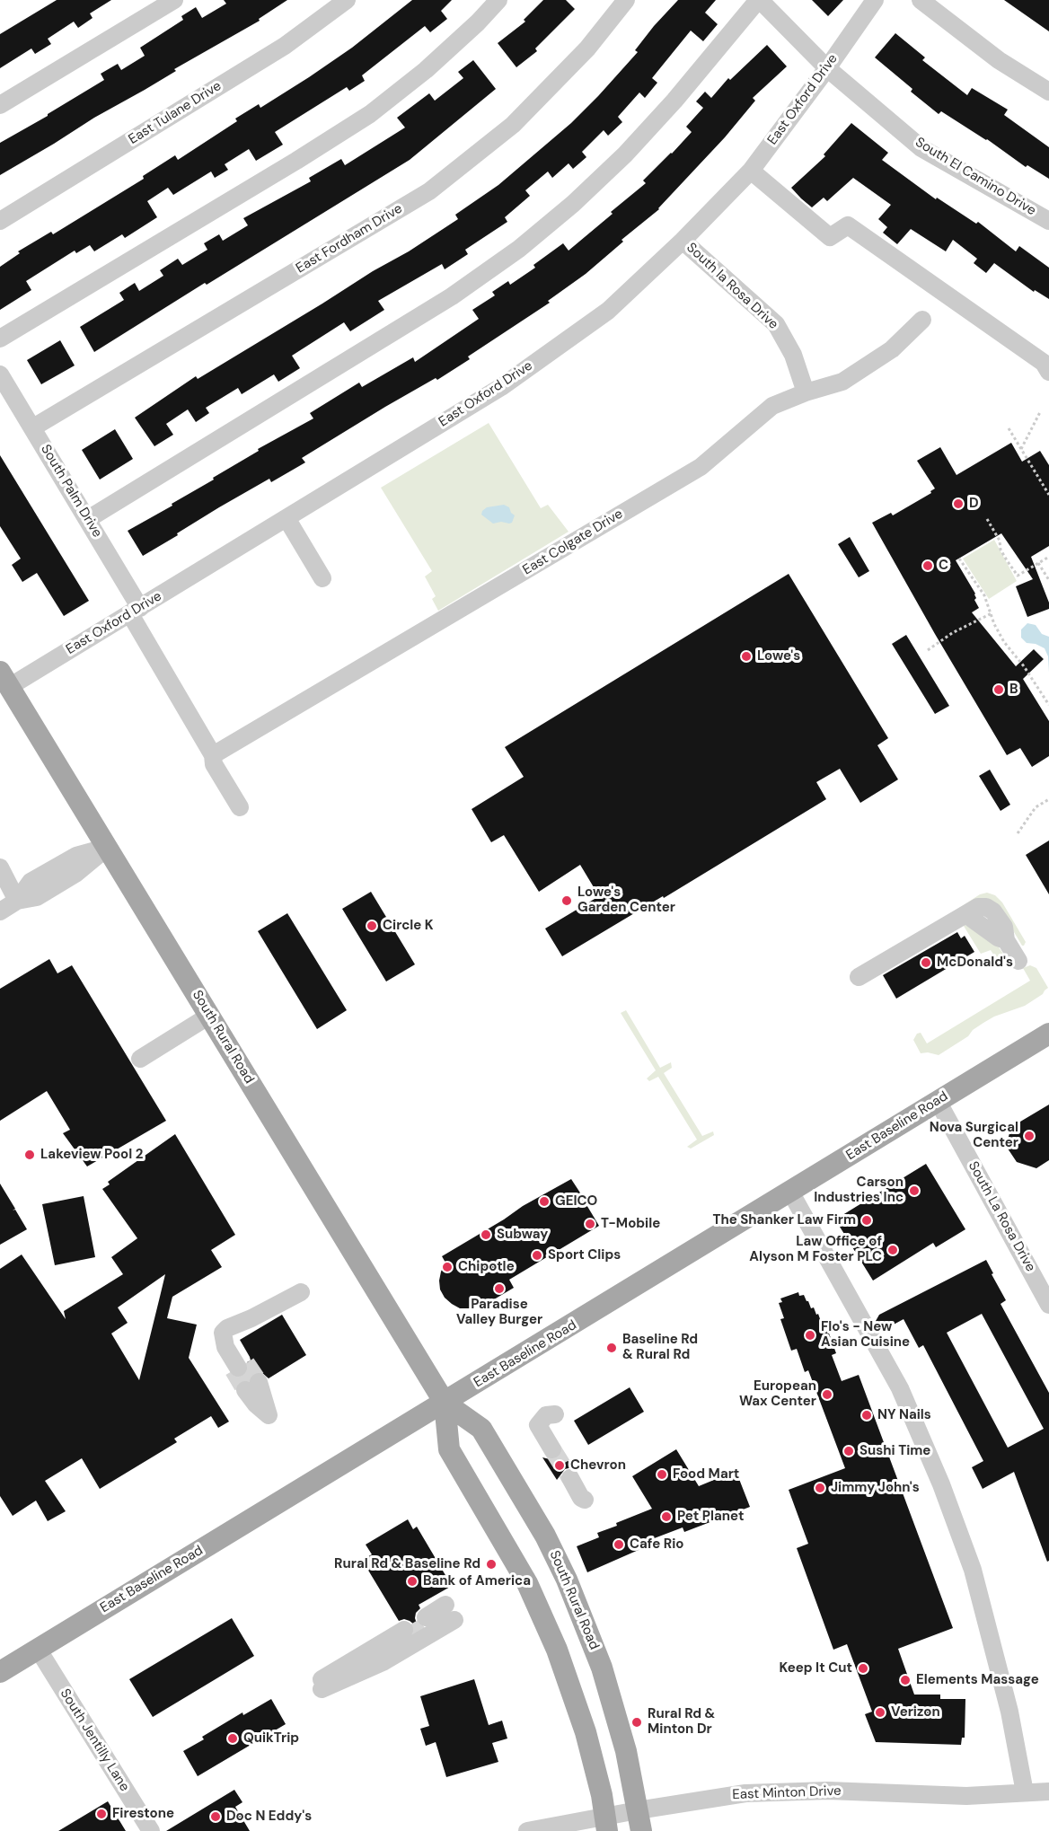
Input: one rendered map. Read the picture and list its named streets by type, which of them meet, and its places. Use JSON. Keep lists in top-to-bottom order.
{
  "streets": {
    "main road": ["South Rural Road", "East Baseline Road"],
    "street": [
      "East Oxford Drive",
      "East Tulane Drive",
      "South El Camino Drive",
      "East Fordham Drive",
      "South la Rosa Drive",
      "South Palm Drive",
      "East Colgate Drive",
      "South La Rosa Drive",
      "South Jentilly Lane",
      "East Minton Drive"
    ]
  },
  "crossings": [
    ["East Oxford Drive", "South El Camino Drive"],
    ["East Oxford Drive", "South la Rosa Drive"],
    ["East Oxford Drive", "South Palm Drive"],
    ["East Oxford Drive", "South Rural Road"],
    ["East Fordham Drive", "South Palm Drive"],
    ["South la Rosa Drive", "East Colgate Drive"],
    ["South Palm Drive", "East Colgate Drive"],
    ["South Rural Road", "East Baseline Road"],
    ["South Rural Road", "East Minton Drive"],
    ["East Baseline Road", "South La Rosa Drive"],
    ["East Baseline Road", "South Jentilly Lane"]
  ],
  "places": [
    "D",
    "C",
    "Lowe's",
    "B",
    "Lowe's Garden Center",
    "Circle K",
    "McDonald's",
    "Nova Surgical Center",
    "Lakeview Pool 2",
    "Carson Industries Inc",
    "GEICO",
    "The Shanker Law Firm",
    "T-Mobile",
    "Subway",
    "Law Office of Alyson M Foster PLC",
    "Sport Clips",
    "Chipotle",
    "Paradise Valley Burger",
    "Flo's - New Asian Cuisine",
    "Baseline Rd & Rural Rd",
    "European Wax Center",
    "NY Nails",
    "Sushi Time",
    "Chevron",
    "Food Mart",
    "Jimmy John's",
    "Pet Planet",
    "Cafe Rio",
    "Rural Rd & Baseline Rd",
    "Bank of America",
    "Keep It Cut",
    "Elements Massage",
    "Verizon",
    "Rural Rd & Minton Dr",
    "QuikTrip",
    "Firestone",
    "Doc N Eddy's"
  ]
}
